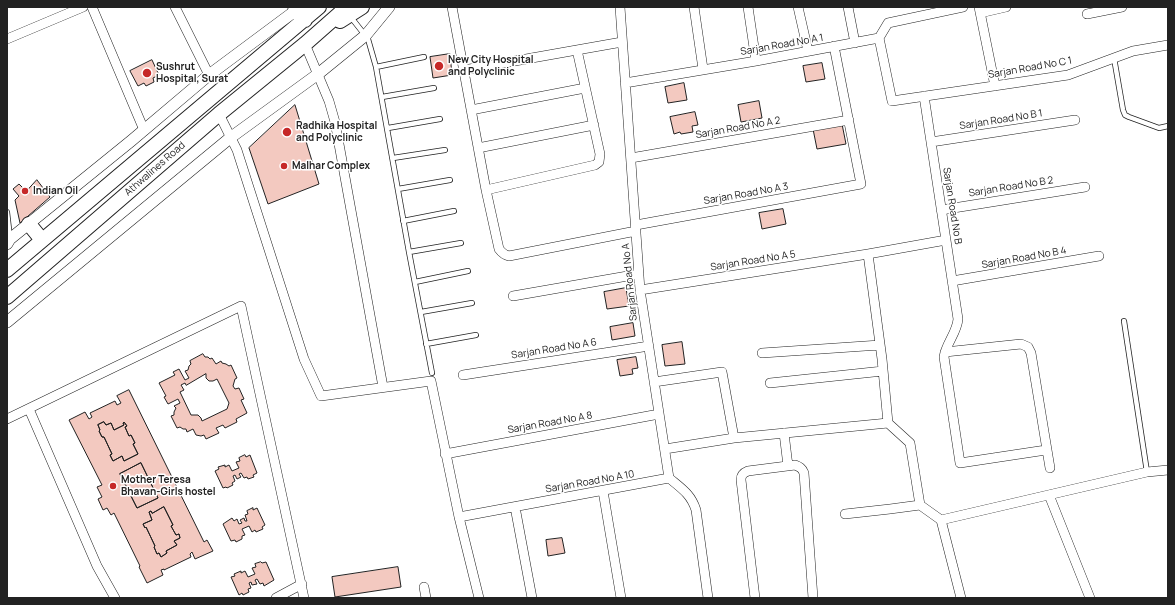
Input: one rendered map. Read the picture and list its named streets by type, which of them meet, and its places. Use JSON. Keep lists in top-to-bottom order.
{
  "streets": {
    "main road": ["Athwalines Road"],
    "street": [
      "Sarjan Road No A 1",
      "Sarjan Road No C 1",
      "Sarjan Road No B 1",
      "Sarjan Road No A 2",
      "Sarjan Road No B 2",
      "Sarjan Road No A 3",
      "Sarjan Road No B",
      "Sarjan Road No B 4",
      "Sarjan Road No A 5",
      "Sarjan Road No A",
      "Sarjan Road No A 6",
      "Sarjan Road No A 8",
      "Sarjan Road No A 10"
    ]
  },
  "crossings": [
    ["Sarjan Road No A 1", "Sarjan Road No C 1"],
    ["Sarjan Road No A 1", "Sarjan Road No A"],
    ["Sarjan Road No C 1", "Sarjan Road No B"],
    ["Sarjan Road No B 1", "Sarjan Road No B"],
    ["Sarjan Road No A 2", "Sarjan Road No A 3"],
    ["Sarjan Road No A 2", "Sarjan Road No A"],
    ["Sarjan Road No B 2", "Sarjan Road No B"],
    ["Sarjan Road No A 3", "Sarjan Road No A"],
    ["Sarjan Road No B", "Sarjan Road No B 4"],
    ["Sarjan Road No B", "Sarjan Road No A 5"],
    ["Sarjan Road No A 5", "Sarjan Road No A"],
    ["Sarjan Road No A", "Sarjan Road No A 6"],
    ["Sarjan Road No A", "Sarjan Road No A 8"],
    ["Sarjan Road No A", "Sarjan Road No A 10"]
  ],
  "places": [
    "New City Hospital and Polyclinic",
    "Sushrut Hospital, Surat",
    "Radhika Hospital and Polyclinic",
    "Malhar Complex",
    "Indian Oil",
    "Mother Teresa Bhavan-Girls hostel"
  ]
}
